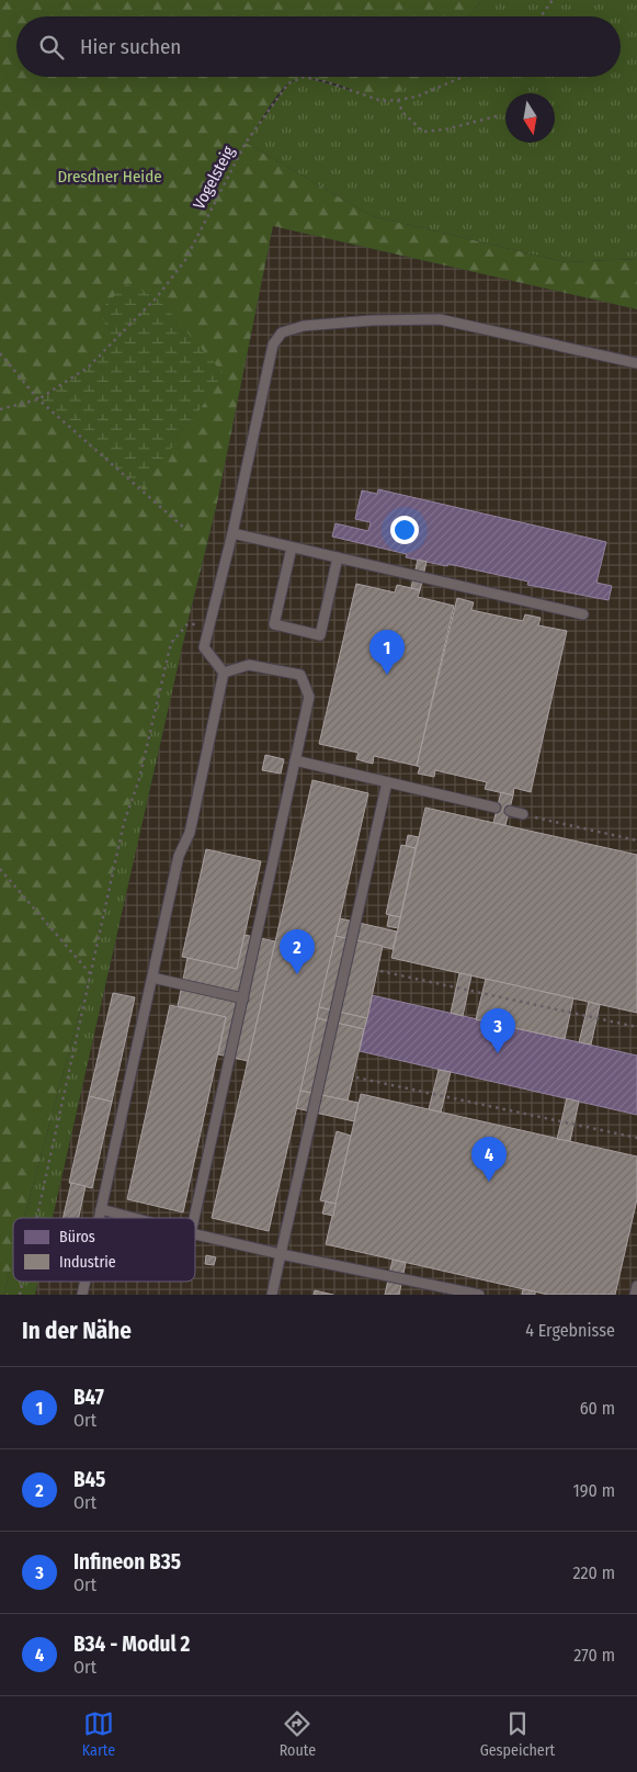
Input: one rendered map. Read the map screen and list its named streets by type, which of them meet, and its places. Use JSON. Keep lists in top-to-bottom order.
{
  "streets": {
    "path": ["Vogelsteig"]
  },
  "parks": ["Dresdner Heide"],
  "legend": ["Büros", "Industrie"],
  "north": "bottom",
  "page": {
    "search": "Hier suchen",
    "pins": [
      "1",
      "2",
      "3",
      "4"
    ],
    "heading": ["In der Nähe", "4 Ergebnisse"],
    "list": [
      {
        "mark": "1",
        "name": "B47",
        "note": "Ort",
        "value": "60 m"
      },
      {
        "mark": "2",
        "name": "B45",
        "note": "Ort",
        "value": "190 m"
      },
      {
        "mark": "3",
        "name": "Infineon B35",
        "note": "Ort",
        "value": "220 m"
      },
      {
        "mark": "4",
        "name": "B34 - Modul 2",
        "note": "Ort",
        "value": "270 m"
      }
    ],
    "nav": ["Karte", "Route", "Gespeichert"]
  }
}
